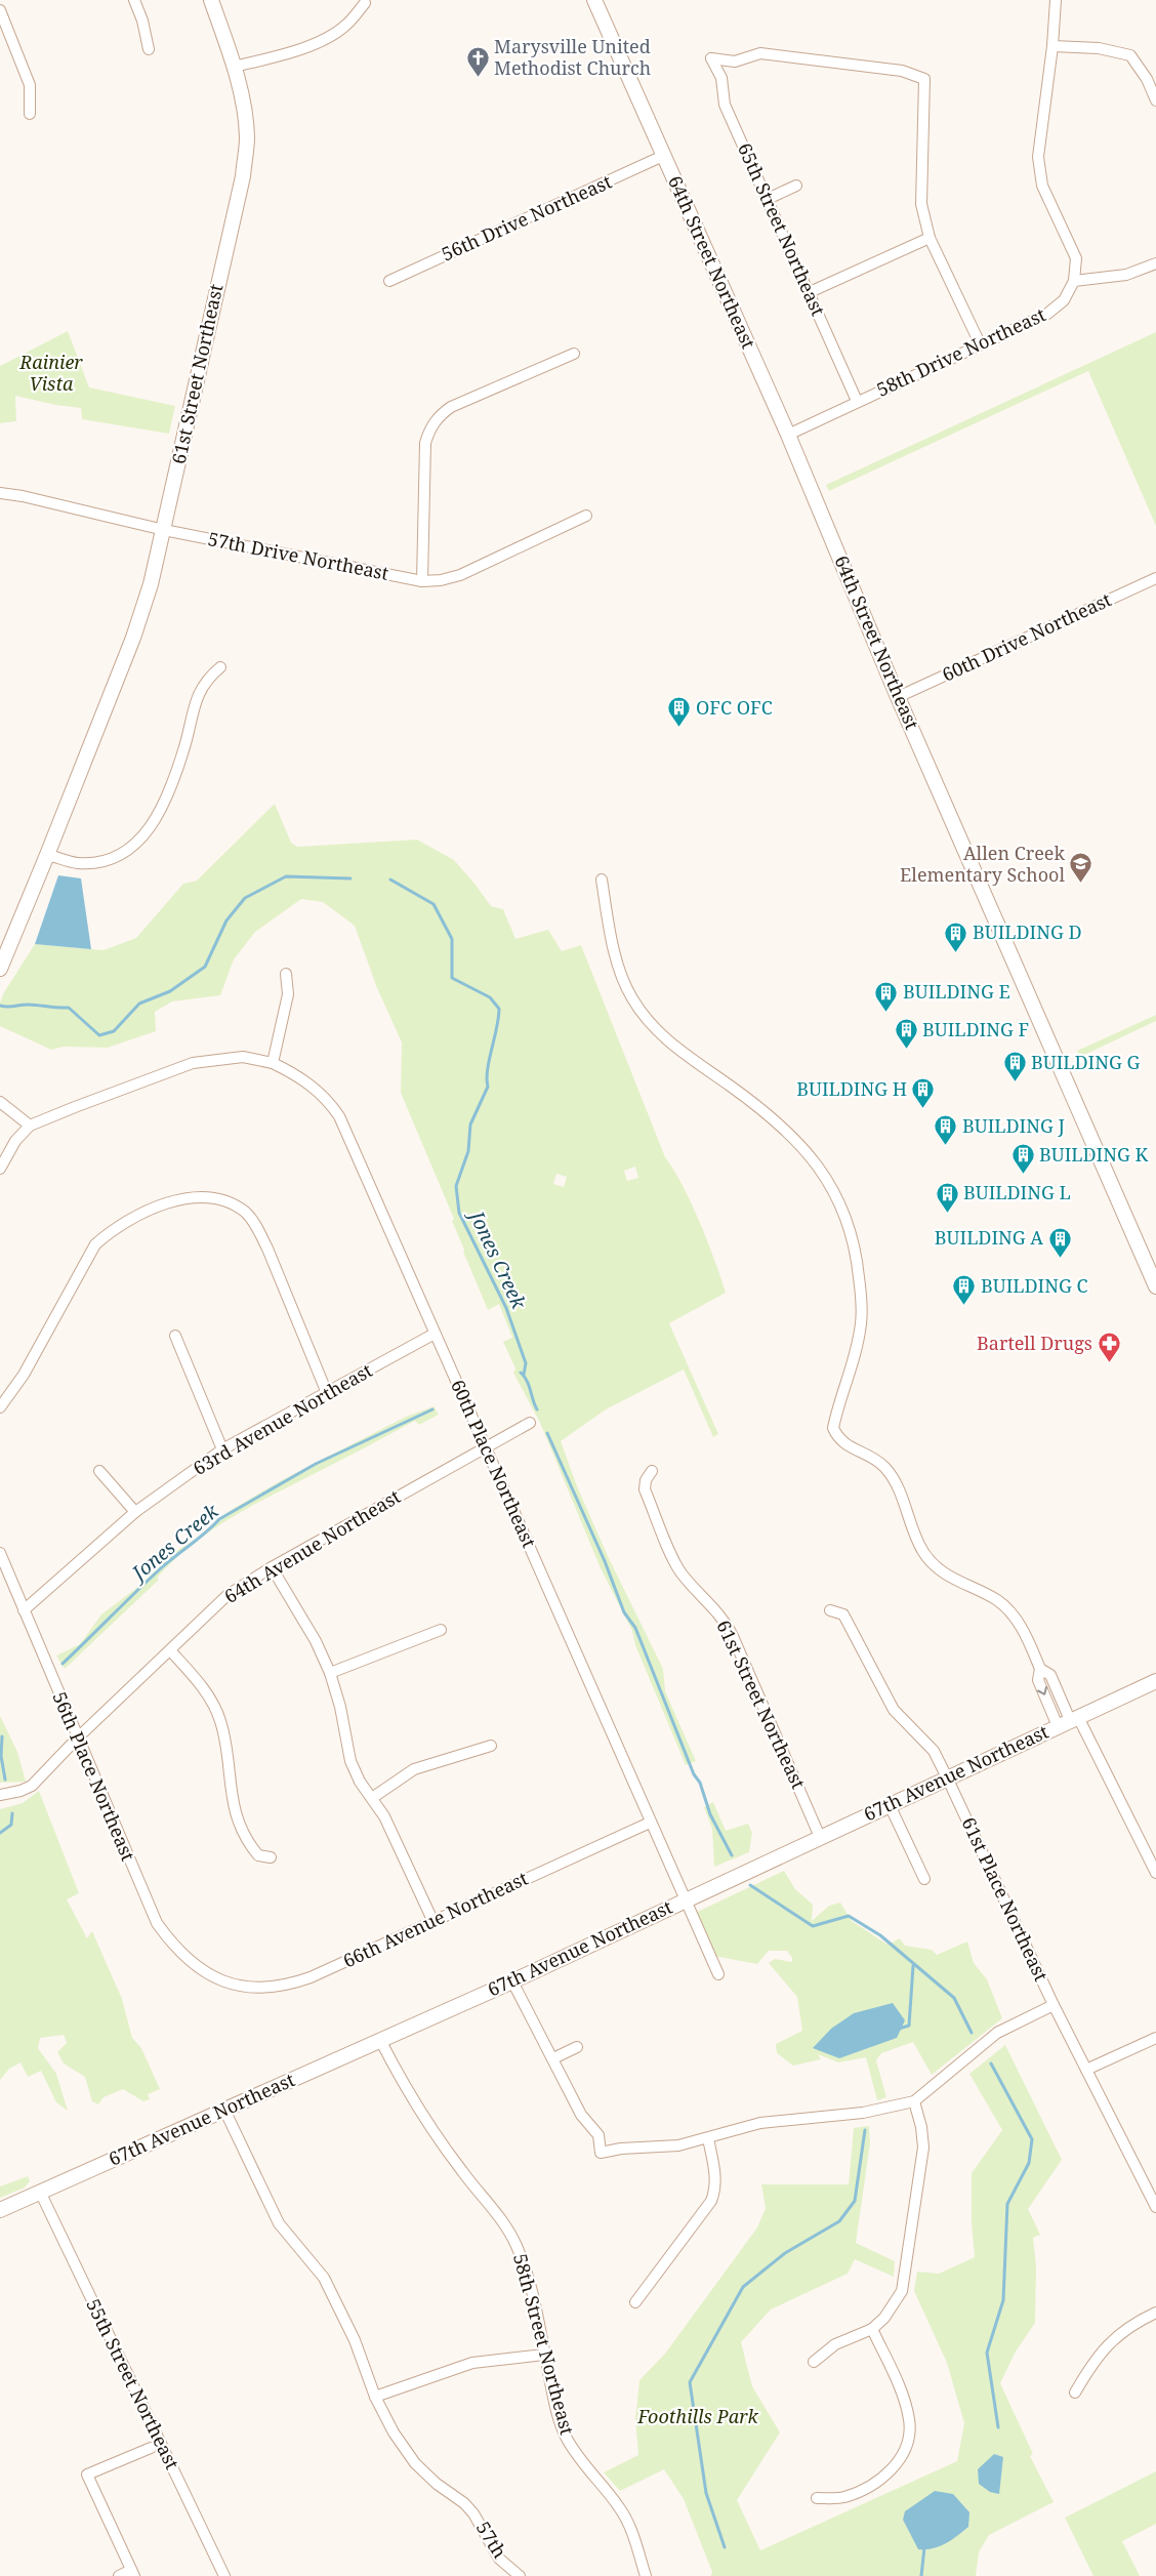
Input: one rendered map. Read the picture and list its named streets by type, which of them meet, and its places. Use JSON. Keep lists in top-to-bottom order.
{
  "streets": {
    "street": [
      "56th Drive Northeast",
      "65th Street Northeast",
      "64th Street Northeast",
      "58th Drive Northeast",
      "61st Street Northeast",
      "57th Drive Northeast",
      "60th Drive Northeast",
      "63rd Avenue Northeast",
      "60th Place Northeast",
      "64th Avenue Northeast",
      "67th Avenue Northeast",
      "56th Place Northeast",
      "61st Place Northeast",
      "66th Avenue Northeast",
      "58th Street Northeast",
      "55th Street Northeast",
      "57th"
    ]
  },
  "crossings": [
    ["56th Drive Northeast", "64th Street Northeast"],
    ["65th Street Northeast", "58th Drive Northeast"],
    ["64th Street Northeast", "58th Drive Northeast"],
    ["64th Street Northeast", "60th Drive Northeast"],
    ["61st Street Northeast", "57th Drive Northeast"],
    ["61st Street Northeast", "67th Avenue Northeast"],
    ["63rd Avenue Northeast", "60th Place Northeast"],
    ["63rd Avenue Northeast", "56th Place Northeast"],
    ["60th Place Northeast", "64th Avenue Northeast"],
    ["60th Place Northeast", "67th Avenue Northeast"],
    ["60th Place Northeast", "66th Avenue Northeast"],
    ["64th Avenue Northeast", "56th Place Northeast"],
    ["67th Avenue Northeast", "61st Place Northeast"],
    ["67th Avenue Northeast", "58th Street Northeast"],
    ["67th Avenue Northeast", "55th Street Northeast"],
    ["67th Avenue Northeast", "57th"],
    ["56th Place Northeast", "66th Avenue Northeast"]
  ],
  "water": ["Jones Creek"],
  "parks": ["Rainier Vista", "Foothills Park"],
  "places": {
    "church": ["Marysville United Methodist Church"],
    "building": [
      "OFC OFC",
      "BUILDING D",
      "BUILDING E",
      "BUILDING F",
      "BUILDING G",
      "BUILDING H",
      "BUILDING J",
      "BUILDING K",
      "BUILDING L",
      "BUILDING A",
      "BUILDING C"
    ],
    "school or university": ["Allen Creek Elementary School"],
    "pharmacy": ["Bartell Drugs"]
  }
}
